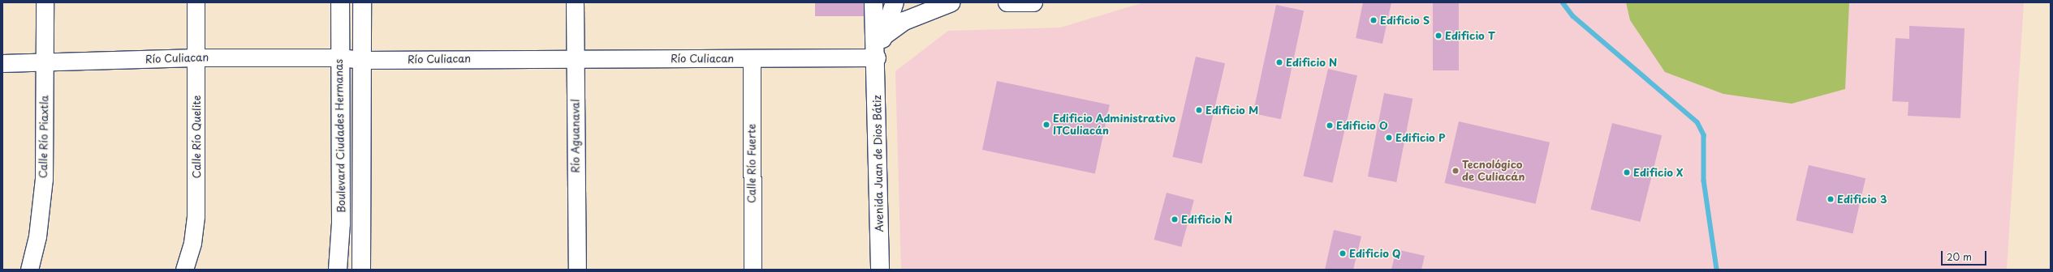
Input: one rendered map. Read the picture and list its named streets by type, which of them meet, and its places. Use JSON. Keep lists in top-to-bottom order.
{
  "streets": {
    "main road": ["Boulevard Ciudades Hermanas", "Avenida Juan de Dios Bátiz"],
    "street": [
      "Río Culiacan",
      "Río Aguanaval",
      "Calle Río Piaxtla",
      "Calle Río Quelite",
      "Calle Río Fuerte"
    ]
  },
  "crossings": [
    ["Río Culiacan", "Boulevard Ciudades Hermanas"],
    ["Río Culiacan", "Río Aguanaval"],
    ["Río Culiacan", "Calle Río Piaxtla"],
    ["Río Culiacan", "Calle Río Quelite"],
    ["Río Culiacan", "Calle Río Fuerte"],
    ["Río Culiacan", "Avenida Juan de Dios Bátiz"]
  ],
  "places": [
    "Edificio S",
    "Edificio T",
    "Edificio N",
    "Edificio M",
    "Edificio Administrativo ITCuliacán",
    "Edificio O",
    "Edificio P",
    "Tecnológico de Culiacán",
    "Edificio X",
    "Edificio 3",
    "Edificio Ñ",
    "Edificio Q"
  ],
  "scale_bar": "20 m"
}
